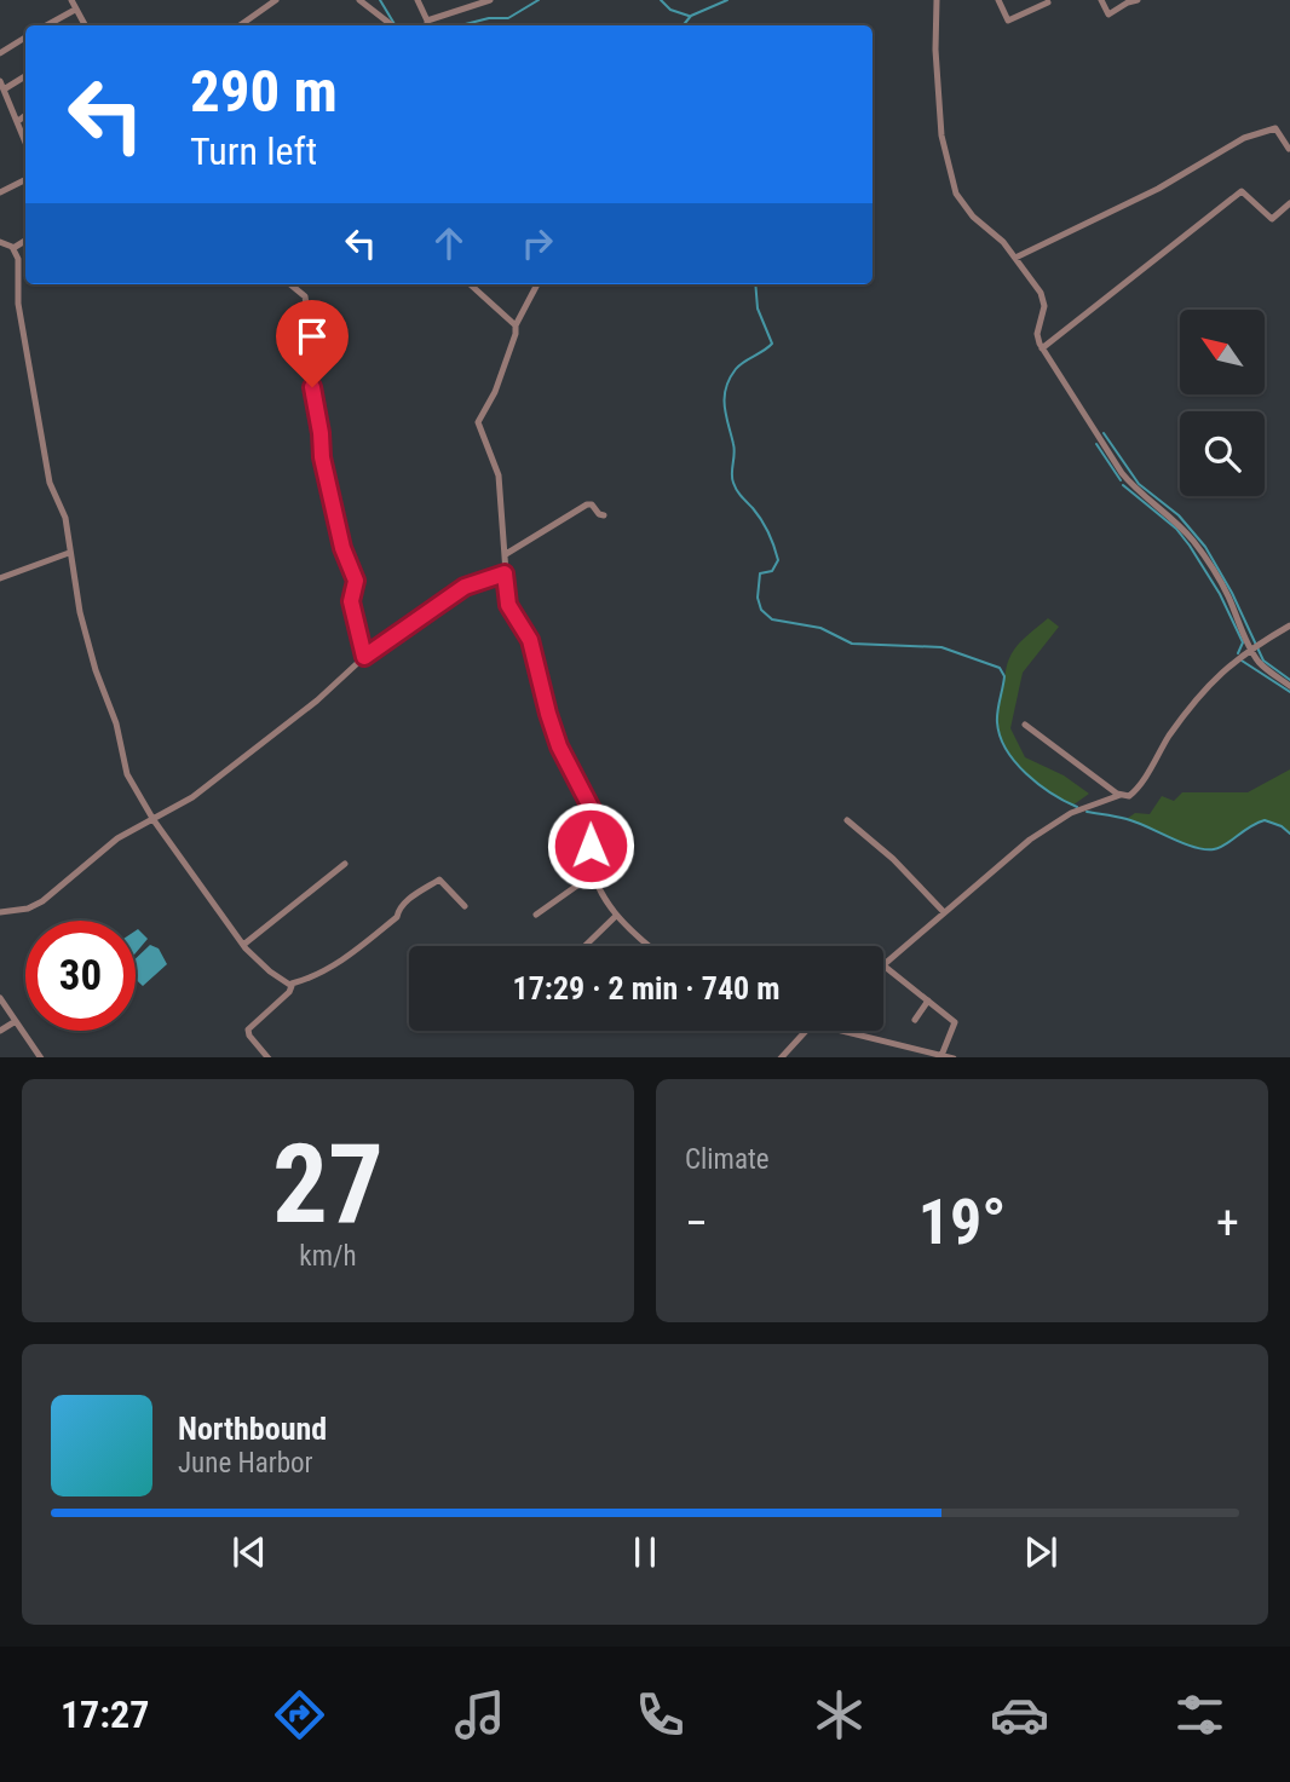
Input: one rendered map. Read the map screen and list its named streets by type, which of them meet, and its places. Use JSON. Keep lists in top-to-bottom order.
{
  "north": "top left",
  "page": {
    "turn": ["290 m", "Turn left"],
    "limit": "30",
    "trip": "17:29 · 2 min · 740 m",
    "tile": [
      ["27", "km/h"],
      "Climate"
    ],
    "heat": ["−", "19°", "+"],
    "song": ["Northbound", "June Harbor"],
    "tabs": "17:27"
  }
}
